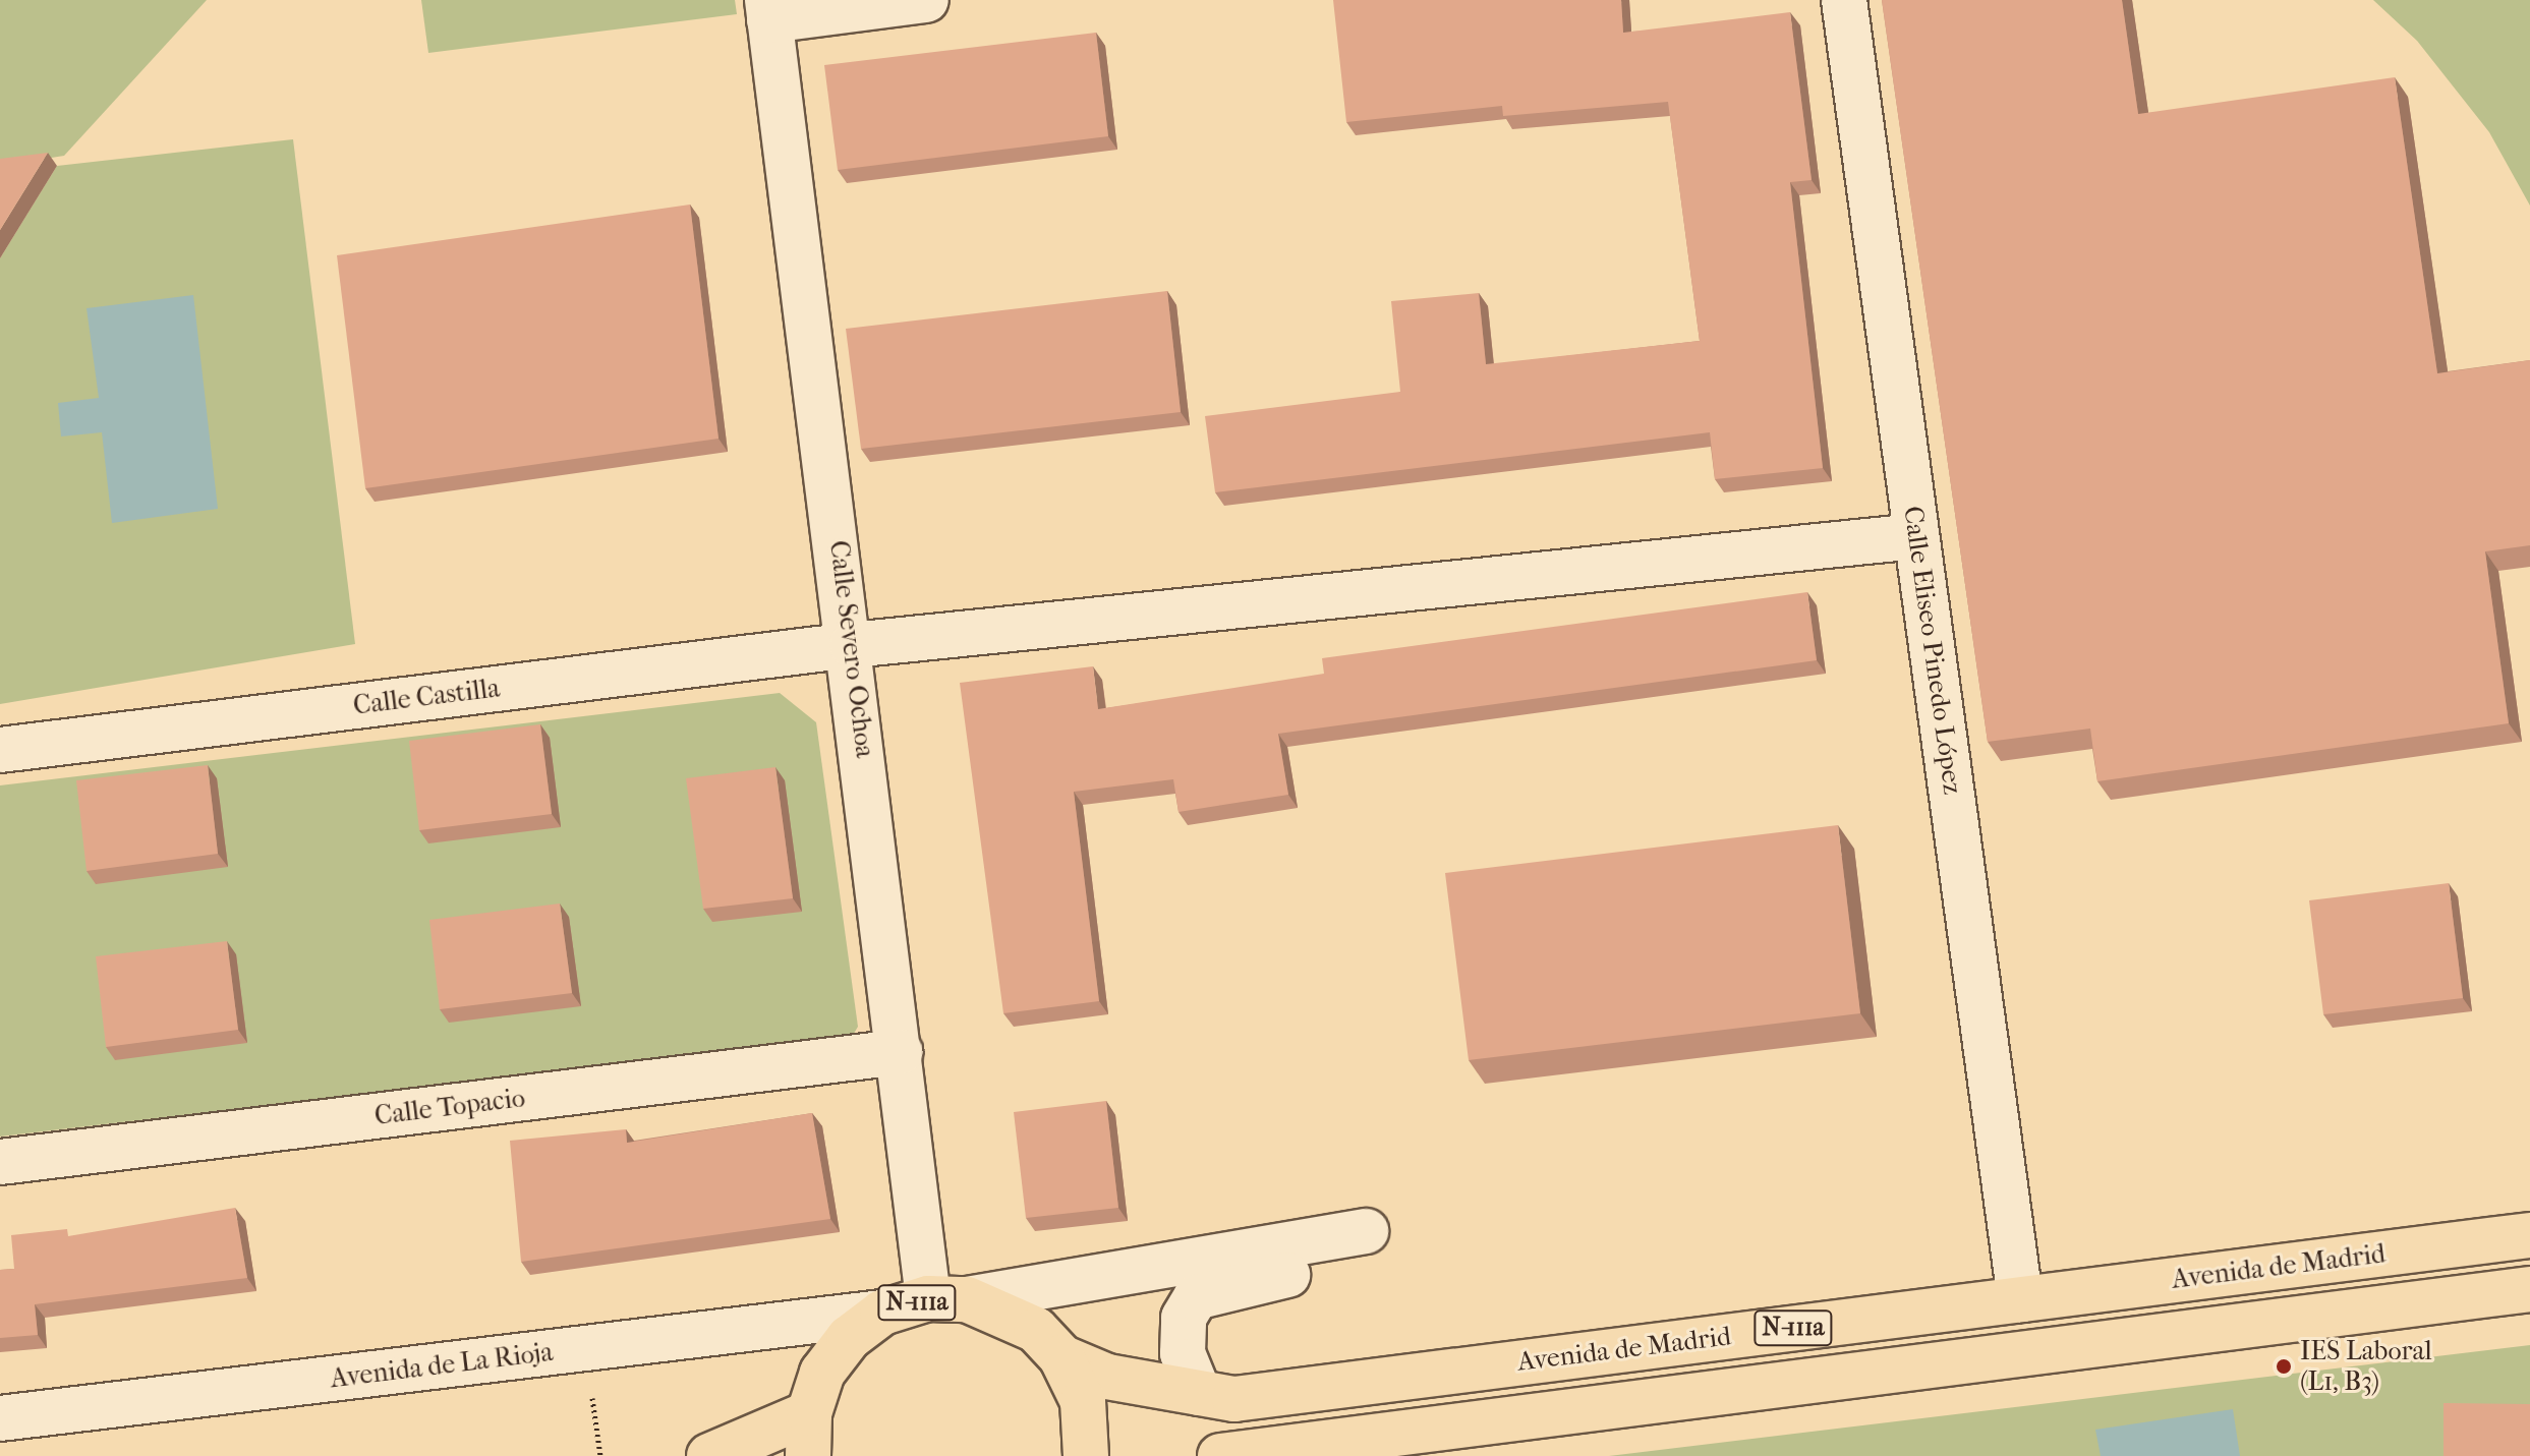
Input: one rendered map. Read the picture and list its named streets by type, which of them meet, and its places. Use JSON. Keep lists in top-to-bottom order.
{
  "streets": {
    "main road": ["Avenida de Madrid", "N-111a"],
    "street": [
      "Calle Severo Ochoa",
      "Calle Eliseo Pinedo López",
      "Calle Castilla",
      "Calle Topacio",
      "Avenida de La Rioja"
    ]
  },
  "crossings": [
    ["Calle Severo Ochoa", "Calle Castilla"],
    ["Calle Severo Ochoa", "Calle Topacio"],
    ["Calle Severo Ochoa", "N-111a"],
    ["Calle Eliseo Pinedo López", "Calle Castilla"],
    ["Calle Eliseo Pinedo López", "Avenida de Madrid"],
    ["Avenida de Madrid", "N-111a"],
    ["N-111a", "Avenida de La Rioja"]
  ],
  "places": ["IES Laboral (L1, B3)"]
}
